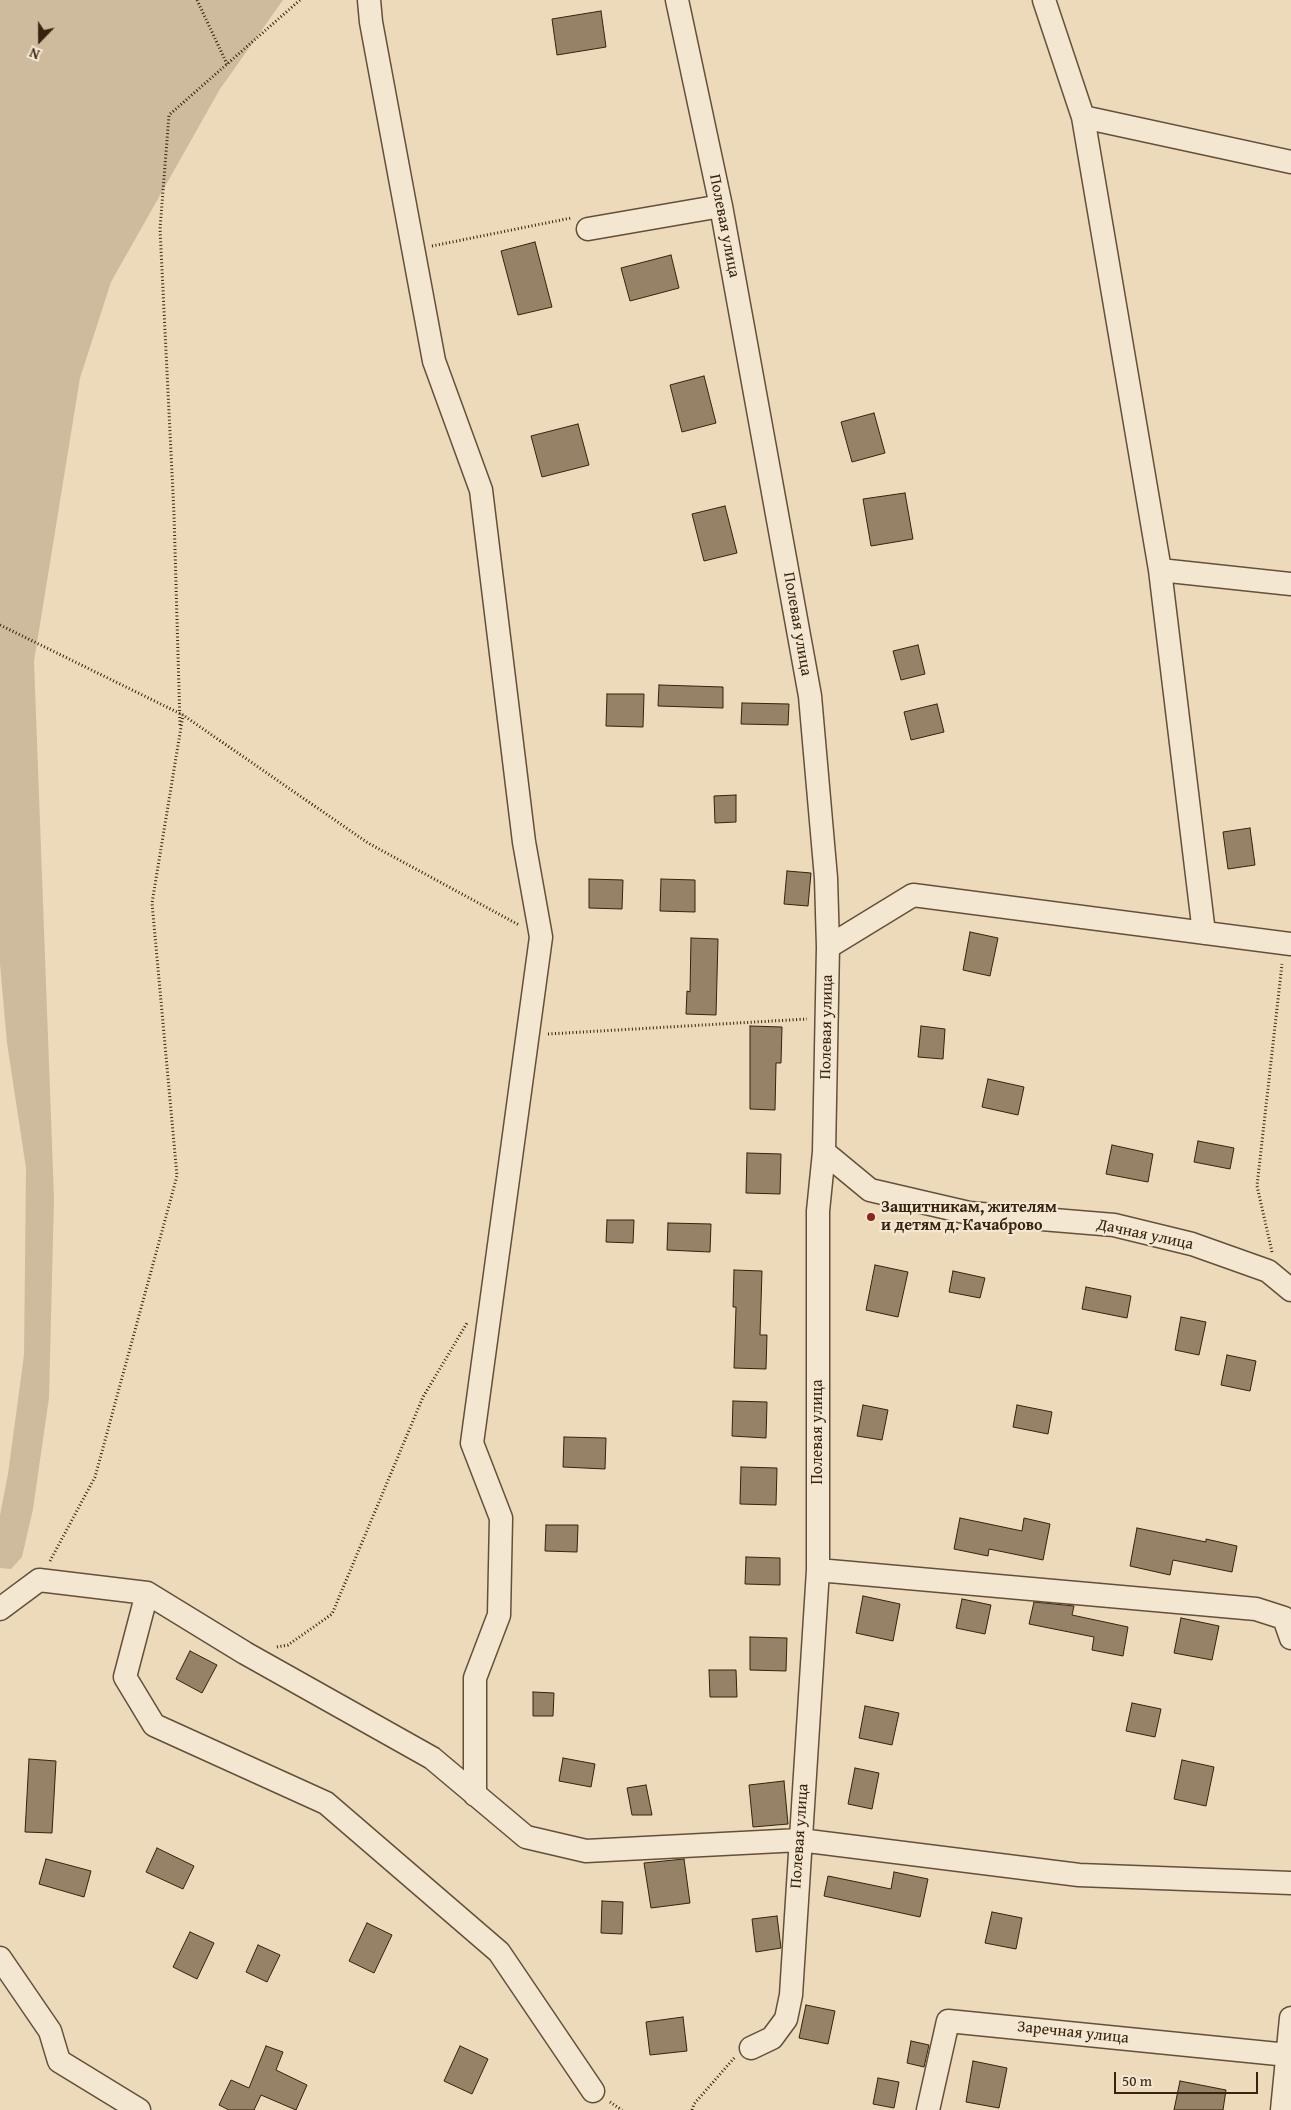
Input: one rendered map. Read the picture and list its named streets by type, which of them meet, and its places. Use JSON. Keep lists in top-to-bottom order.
{
  "streets": {
    "street": ["Полевая улица", "Дачная улица", "Заречная улица"]
  },
  "crossings": [
    ["Полевая улица", "Дачная улица"]
  ],
  "places": ["Защитникам, жителям и детям д. Качаброво"],
  "scale_bar": "50 m",
  "north": "bottom"
}
